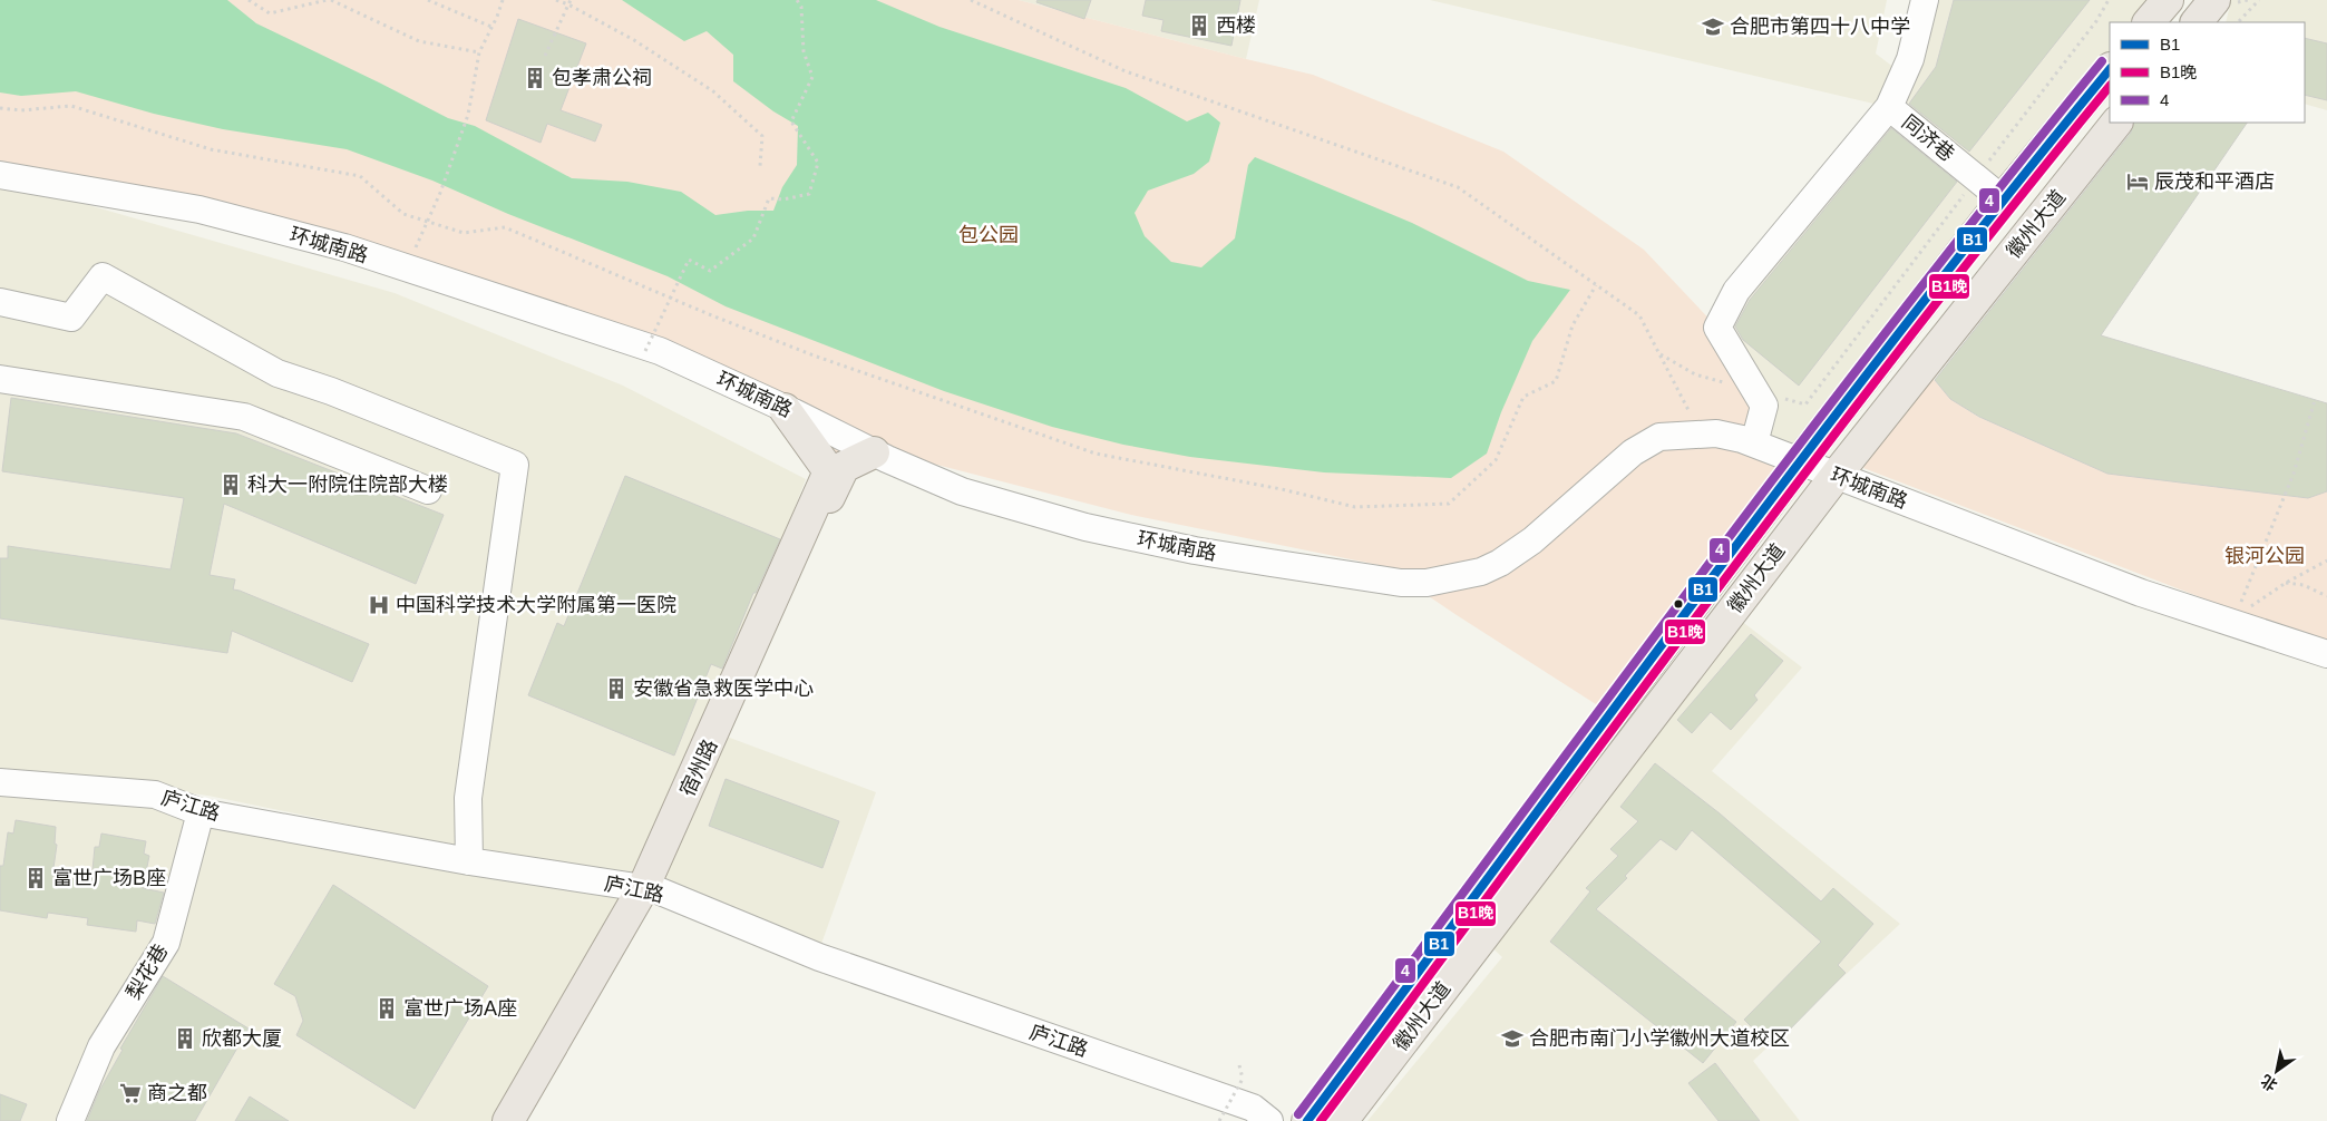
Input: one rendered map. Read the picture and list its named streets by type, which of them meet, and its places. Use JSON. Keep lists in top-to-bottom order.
{
  "streets": {
    "main road": ["徽州大道", "宿州路"],
    "street": [
      "同济巷",
      "环城南路",
      "庐江路",
      "梨花巷"
    ]
  },
  "crossings": [
    ["同济巷", "徽州大道"],
    ["徽州大道", "环城南路"],
    ["环城南路", "宿州路"],
    ["宿州路", "庐江路"],
    ["庐江路", "梨花巷"]
  ],
  "parks": ["包公园", "银河公园"],
  "places": {
    "building": [
      "西楼",
      "包孝肃公祠",
      "科大一附院住院部大楼",
      "安徽省急救医学中心",
      "富世广场B座",
      "富世广场A座",
      "欣都大厦"
    ],
    "school or university": ["合肥市第四十八中学", "合肥市南门小学徽州大道校区"],
    "hotel": ["辰茂和平酒店"],
    "hospital": ["中国科学技术大学附属第一医院"],
    "supermarket": ["商之都"]
  },
  "lines": ["transit line 4", "transit line B1", "transit line B1晚"],
  "legend": ["B1", "B1晚", "4"],
  "north": "bottom left"
}
